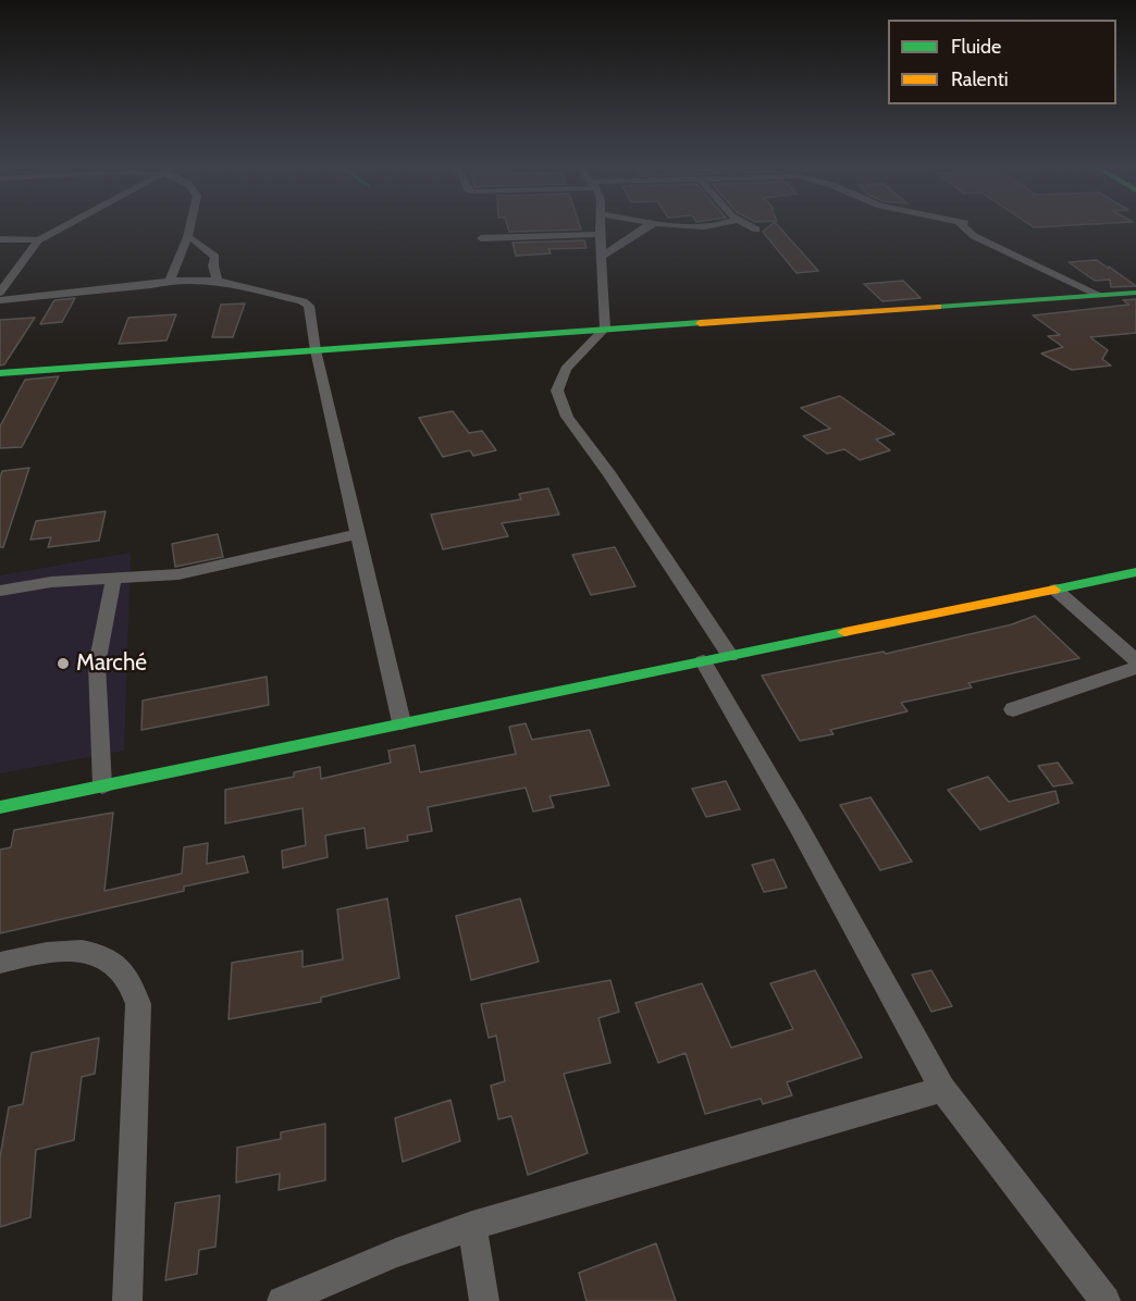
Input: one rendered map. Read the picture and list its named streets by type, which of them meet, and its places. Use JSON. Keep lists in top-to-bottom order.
{
  "places": ["Marché"],
  "legend": ["Fluide", "Ralenti"]
}
